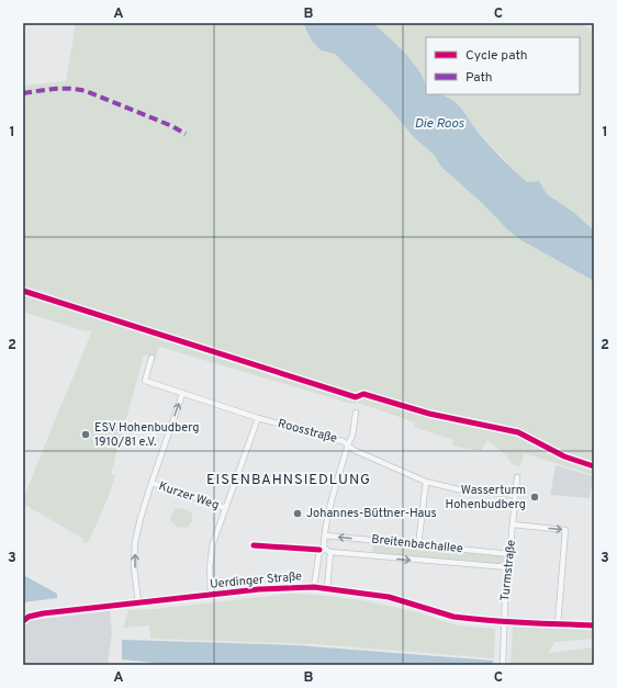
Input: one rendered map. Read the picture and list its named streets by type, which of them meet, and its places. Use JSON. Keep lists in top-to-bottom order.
{
  "streets": {
    "street": [
      "Roosstraße",
      "Kurzer Weg",
      "Breitenbachallee",
      "Turmstraße",
      "Uerdinger Straße"
    ]
  },
  "crossings": [
    ["Roosstraße", "Turmstraße"],
    ["Breitenbachallee", "Turmstraße"],
    ["Turmstraße", "Uerdinger Straße"]
  ],
  "districts": ["EISENBAHNSIEDLUNG"],
  "water": ["Die Roos"],
  "places": ["ESV Hohenbudberg 1910/81 e.V.", "Wasserturm Hohenbudberg", "Johannes-Büttner-Haus"],
  "legend": ["Cycle path", "Path"],
  "grid": {
    "columns": ["A", "B", "C"],
    "rows": ["1", "2", "3"]
  }
}
